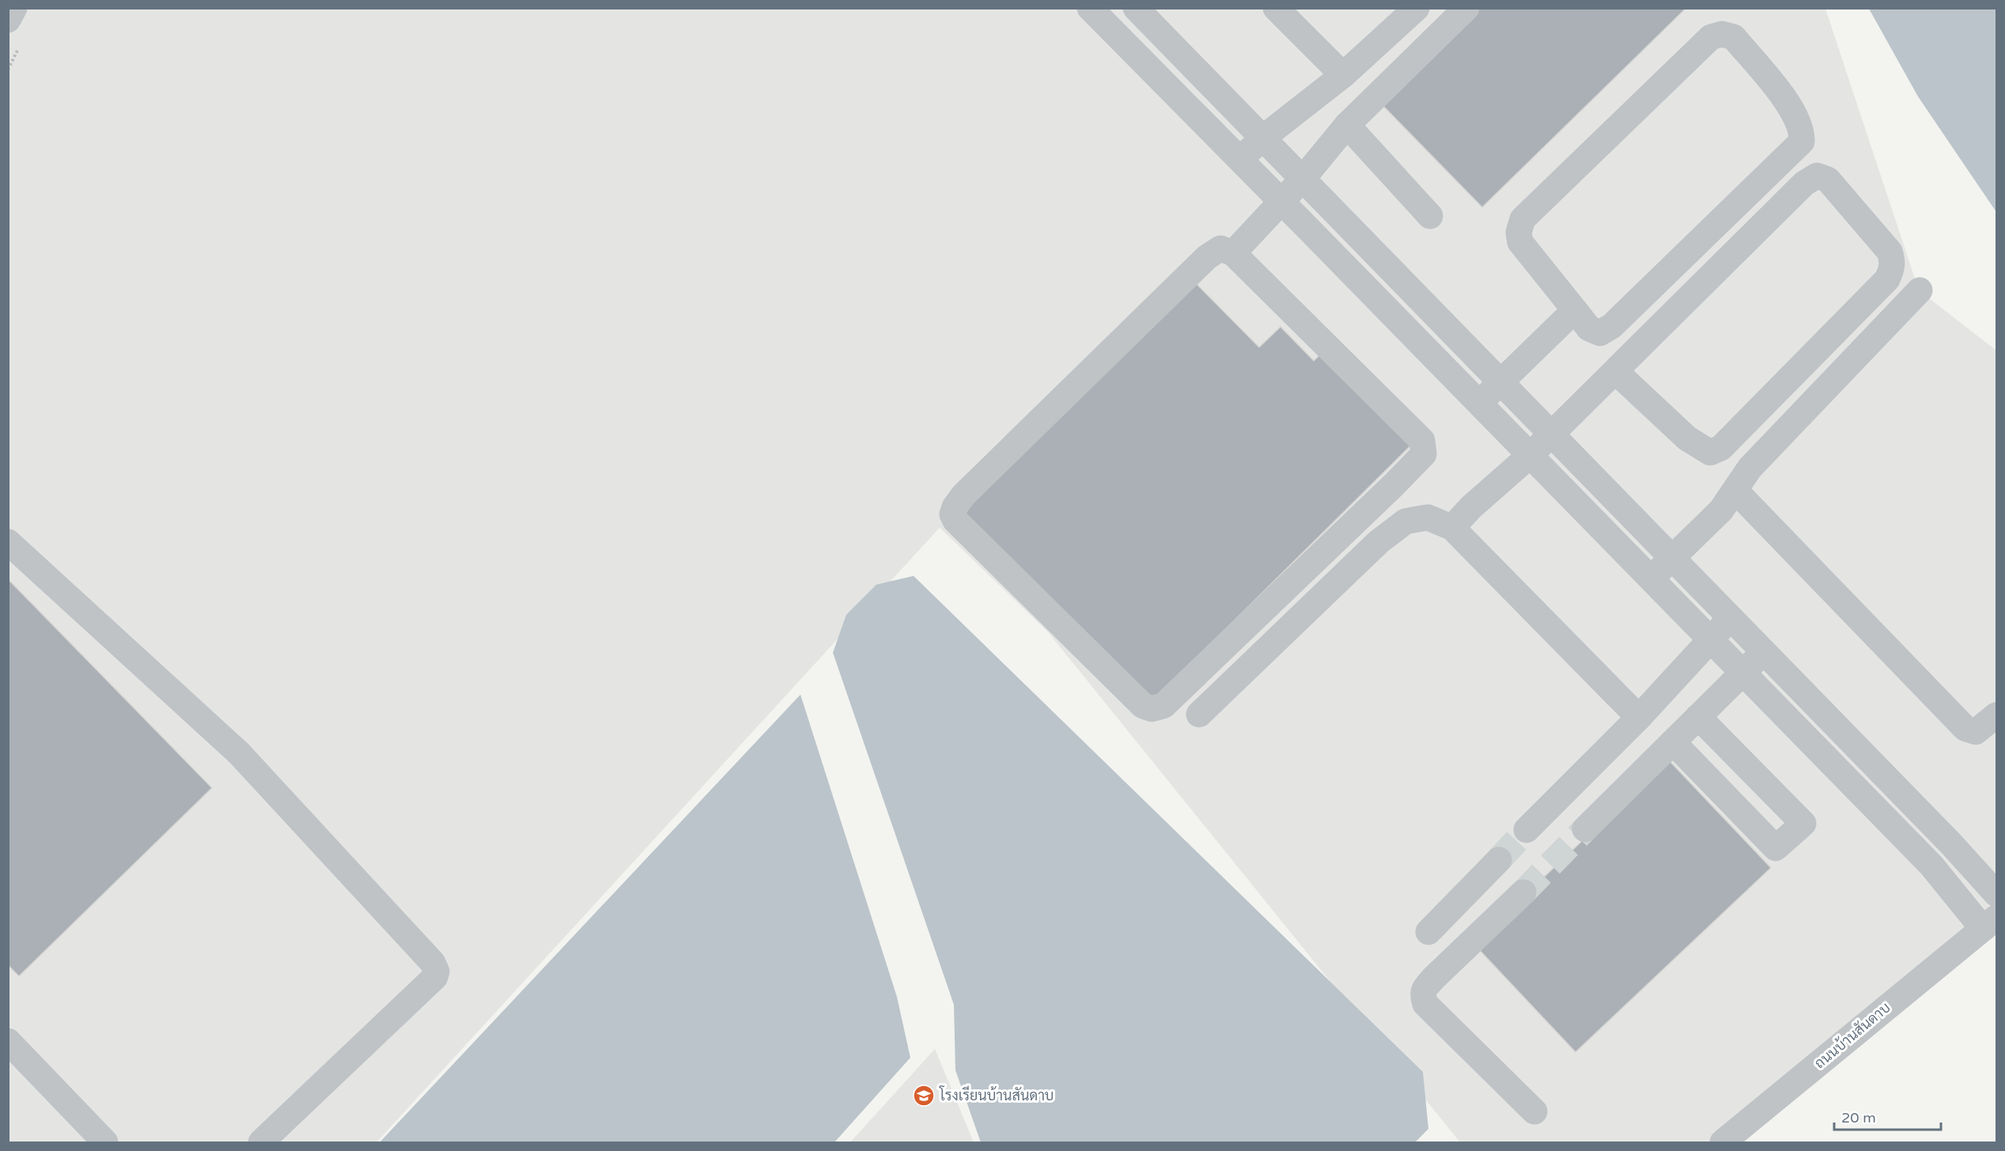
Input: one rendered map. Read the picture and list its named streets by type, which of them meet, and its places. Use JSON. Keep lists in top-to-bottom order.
{
  "streets": {
    "street": ["ถนนบ้านสันดาบ"]
  },
  "places": {
    "school or university": ["โรงเรียนบ้านสันดาบ"]
  },
  "scale_bar": "20 m"
}
